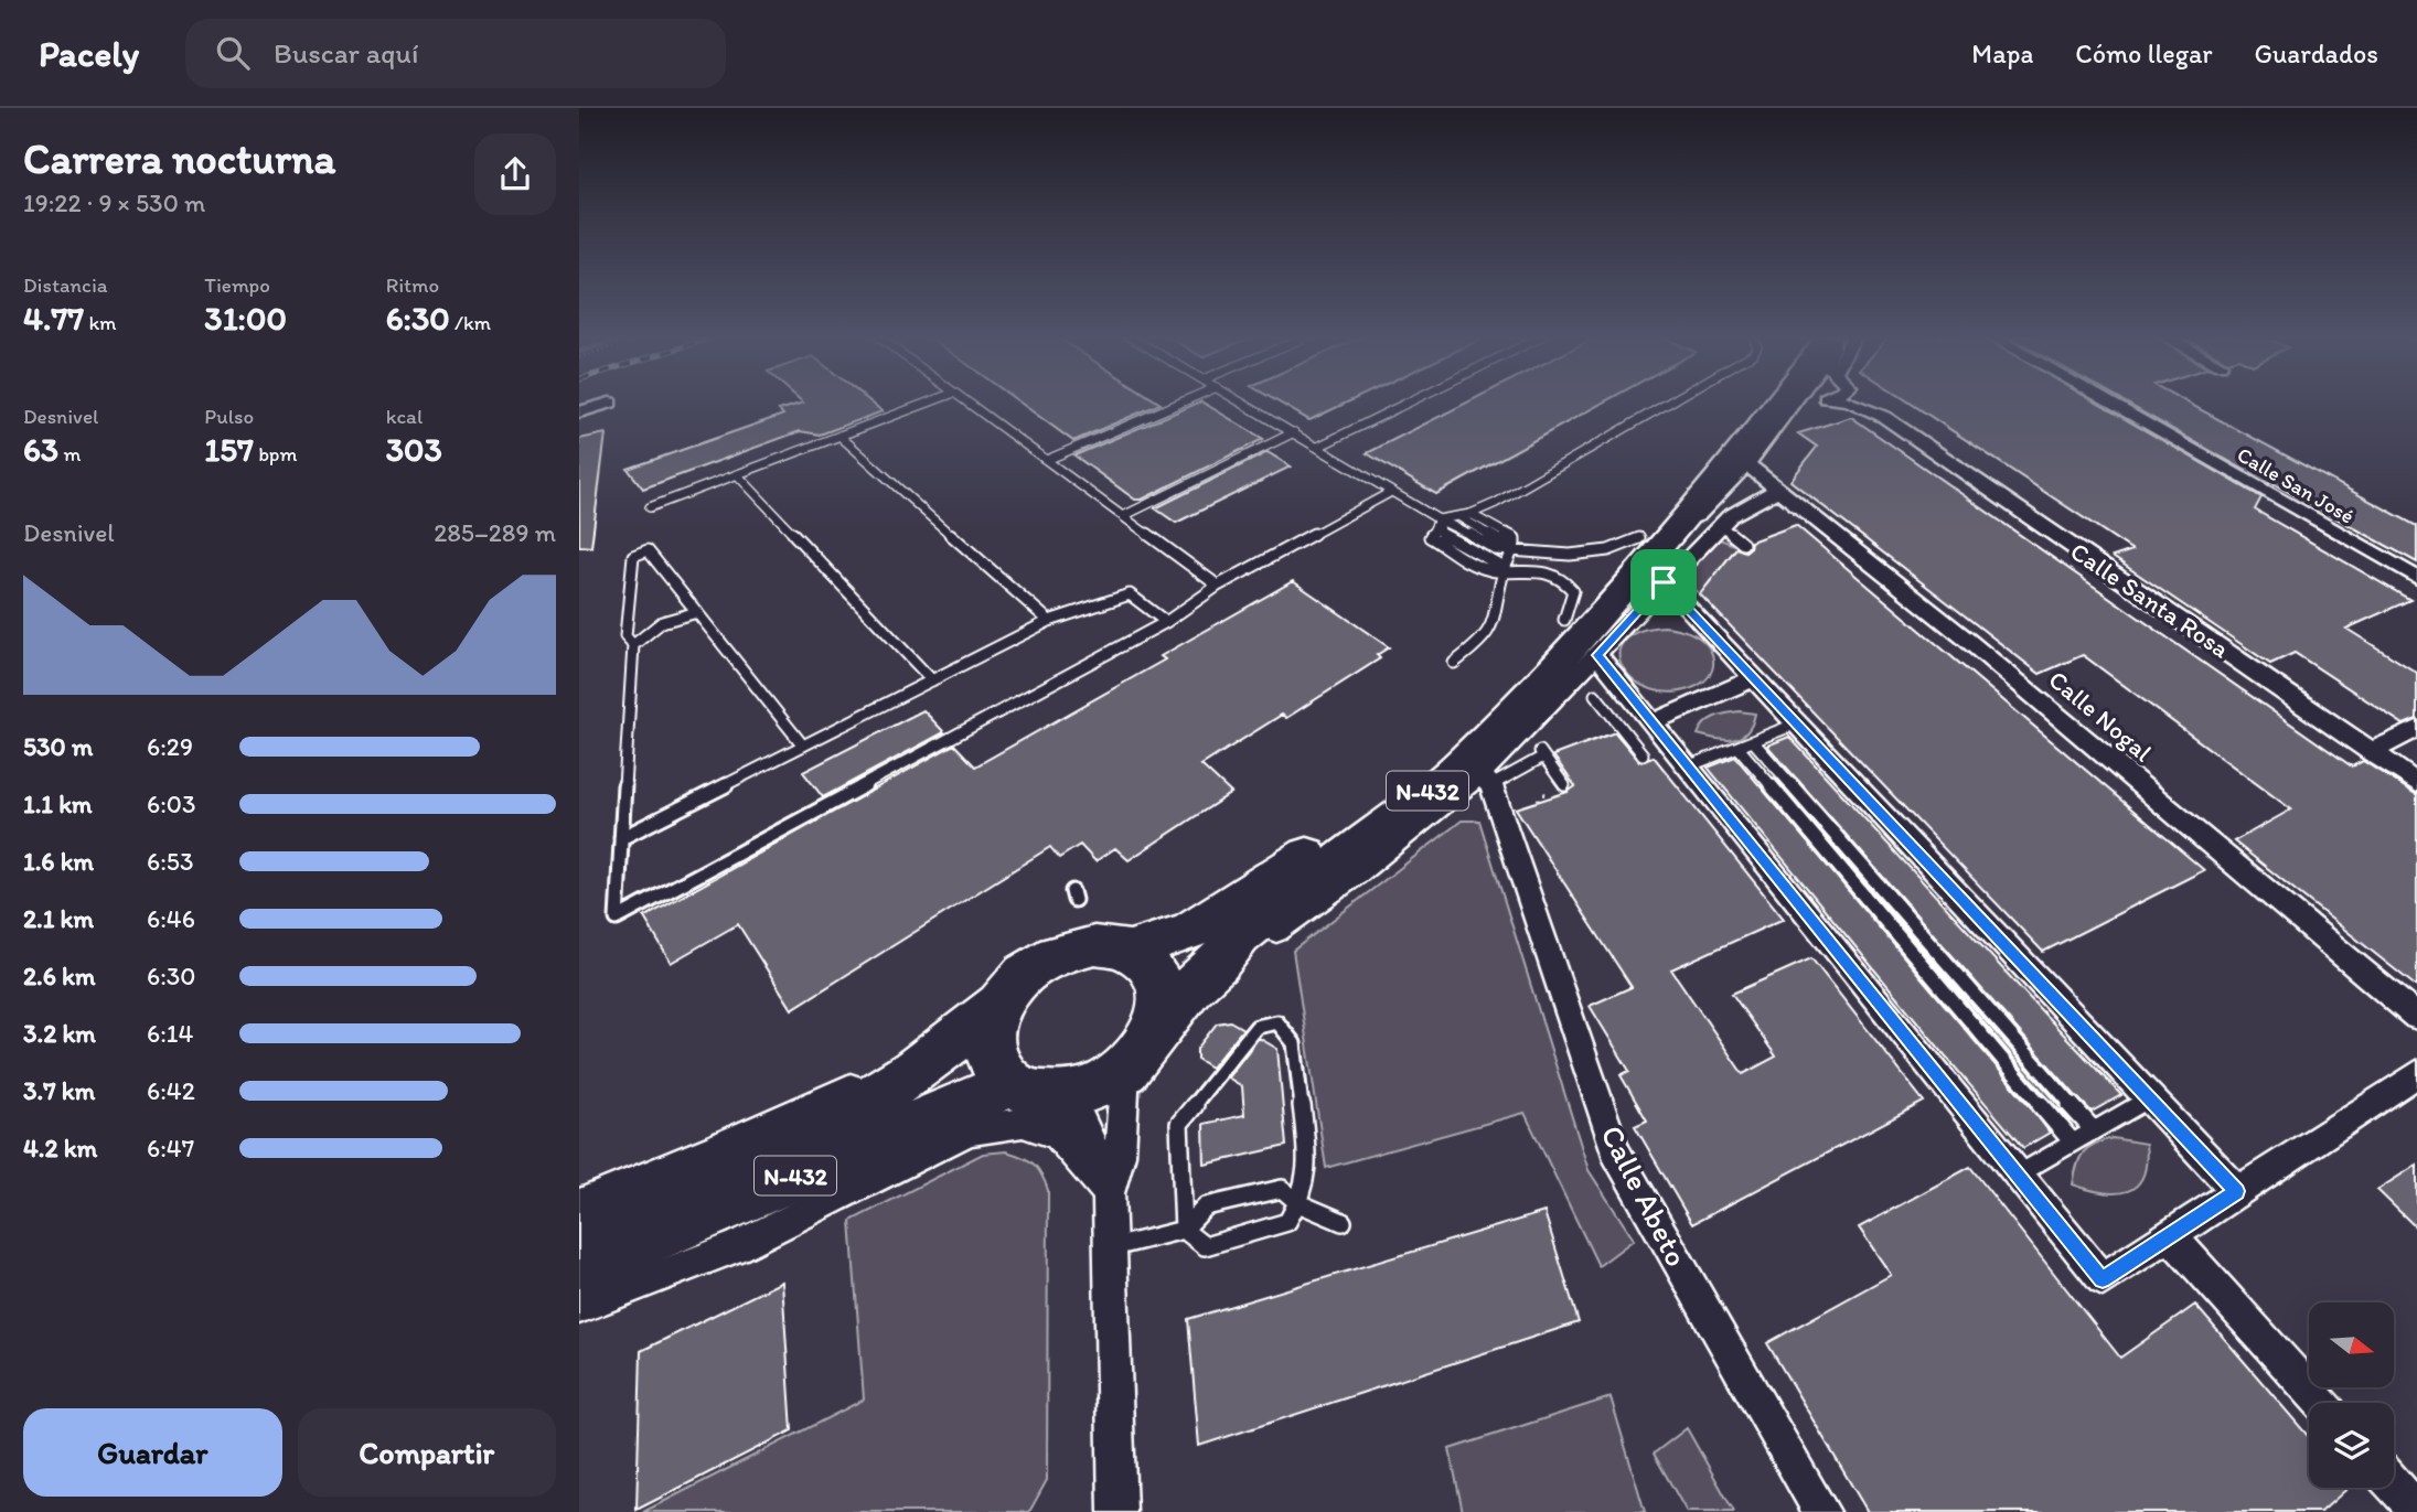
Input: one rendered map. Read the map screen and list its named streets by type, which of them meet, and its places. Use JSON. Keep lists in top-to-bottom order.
{
  "streets": {
    "highway": ["N-432"],
    "street": [
      "Calle San José",
      "Calle Santa Rosa",
      "Calle Nogal",
      "Calle Abeto"
    ]
  },
  "north": "right",
  "page": {
    "header": "Pacely",
    "search": "Buscar aquí",
    "nav": ["Mapa", "Cómo llegar", "Guardados"],
    "heading": ["Carrera nocturna", "19:22 · 9 × 530 m"],
    "stats": [
      ["Distancia", "4.77 km"],
      ["Tiempo", "31:00"],
      ["Ritmo", "6:30 /km"],
      ["Desnivel", "63 m"],
      ["Pulso", "157 bpm"],
      ["kcal", "303"]
    ],
    "chart": ["Desnivel", "285–289 m"],
    "list": [
      {
        "name": "530 m",
        "note": "6:29"
      },
      {
        "name": "1.1 km",
        "note": "6:03"
      },
      {
        "name": "1.6 km",
        "note": "6:53"
      },
      {
        "name": "2.1 km",
        "note": "6:46"
      },
      {
        "name": "2.6 km",
        "note": "6:30"
      },
      {
        "name": "3.2 km",
        "note": "6:14"
      },
      {
        "name": "3.7 km",
        "note": "6:42"
      },
      {
        "name": "4.2 km",
        "note": "6:47"
      }
    ],
    "buttons": ["Guardar", "Compartir"]
  }
}
